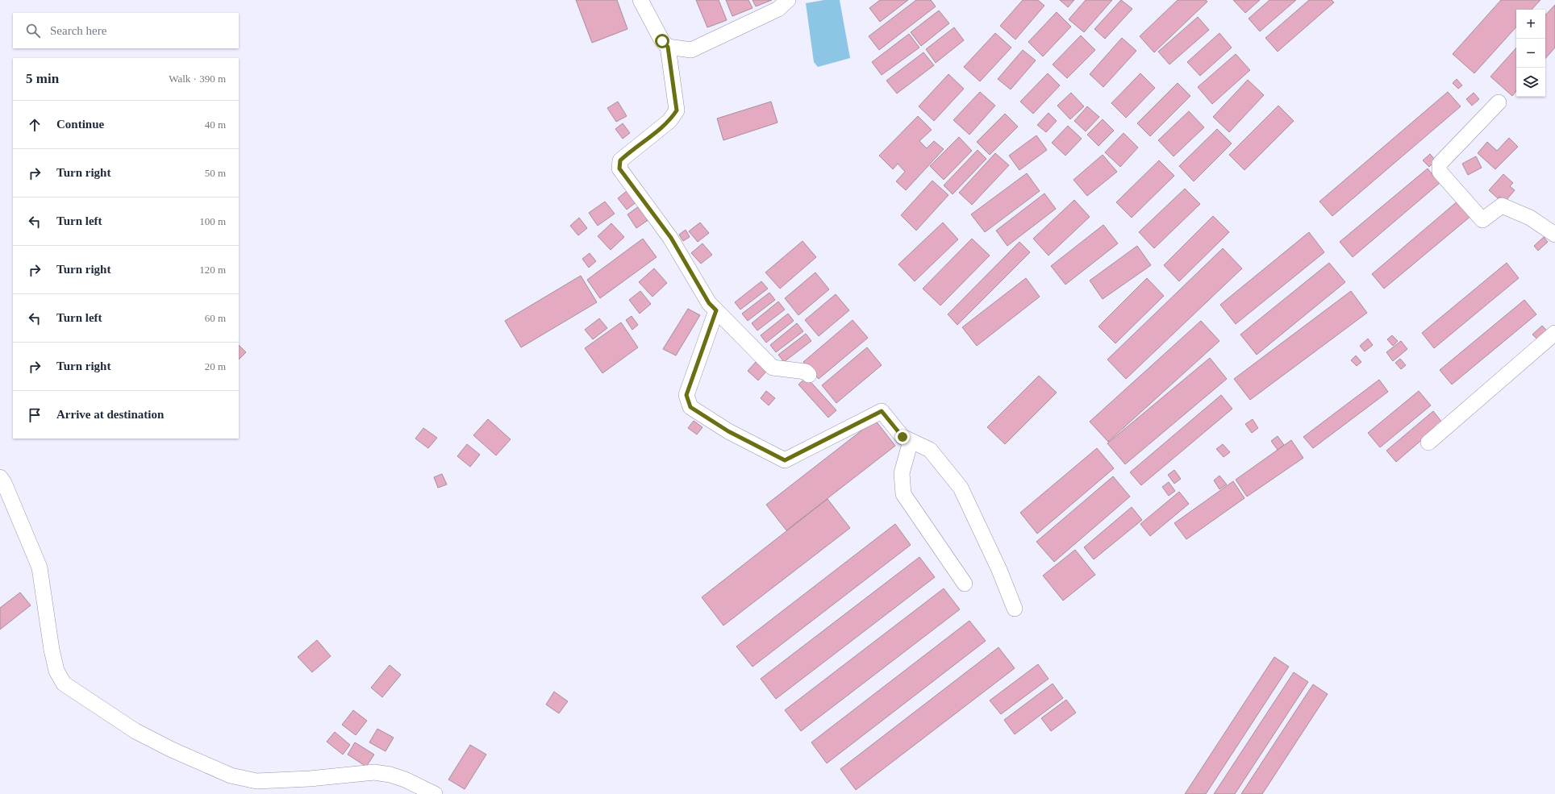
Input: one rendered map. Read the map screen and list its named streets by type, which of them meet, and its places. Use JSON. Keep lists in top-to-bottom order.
{
  "page": {
    "map_buttons": ["+", "−"],
    "search": "Search here",
    "heading": ["5 min", "Walk · 390 m"],
    "list": [
      ["Continue", "40 m"],
      ["Turn right", "50 m"],
      ["Turn left", "100 m"],
      ["Turn right", "120 m"],
      ["Turn left", "60 m"],
      ["Turn right", "20 m"],
      "Arrive at destination"
    ]
  }
}
